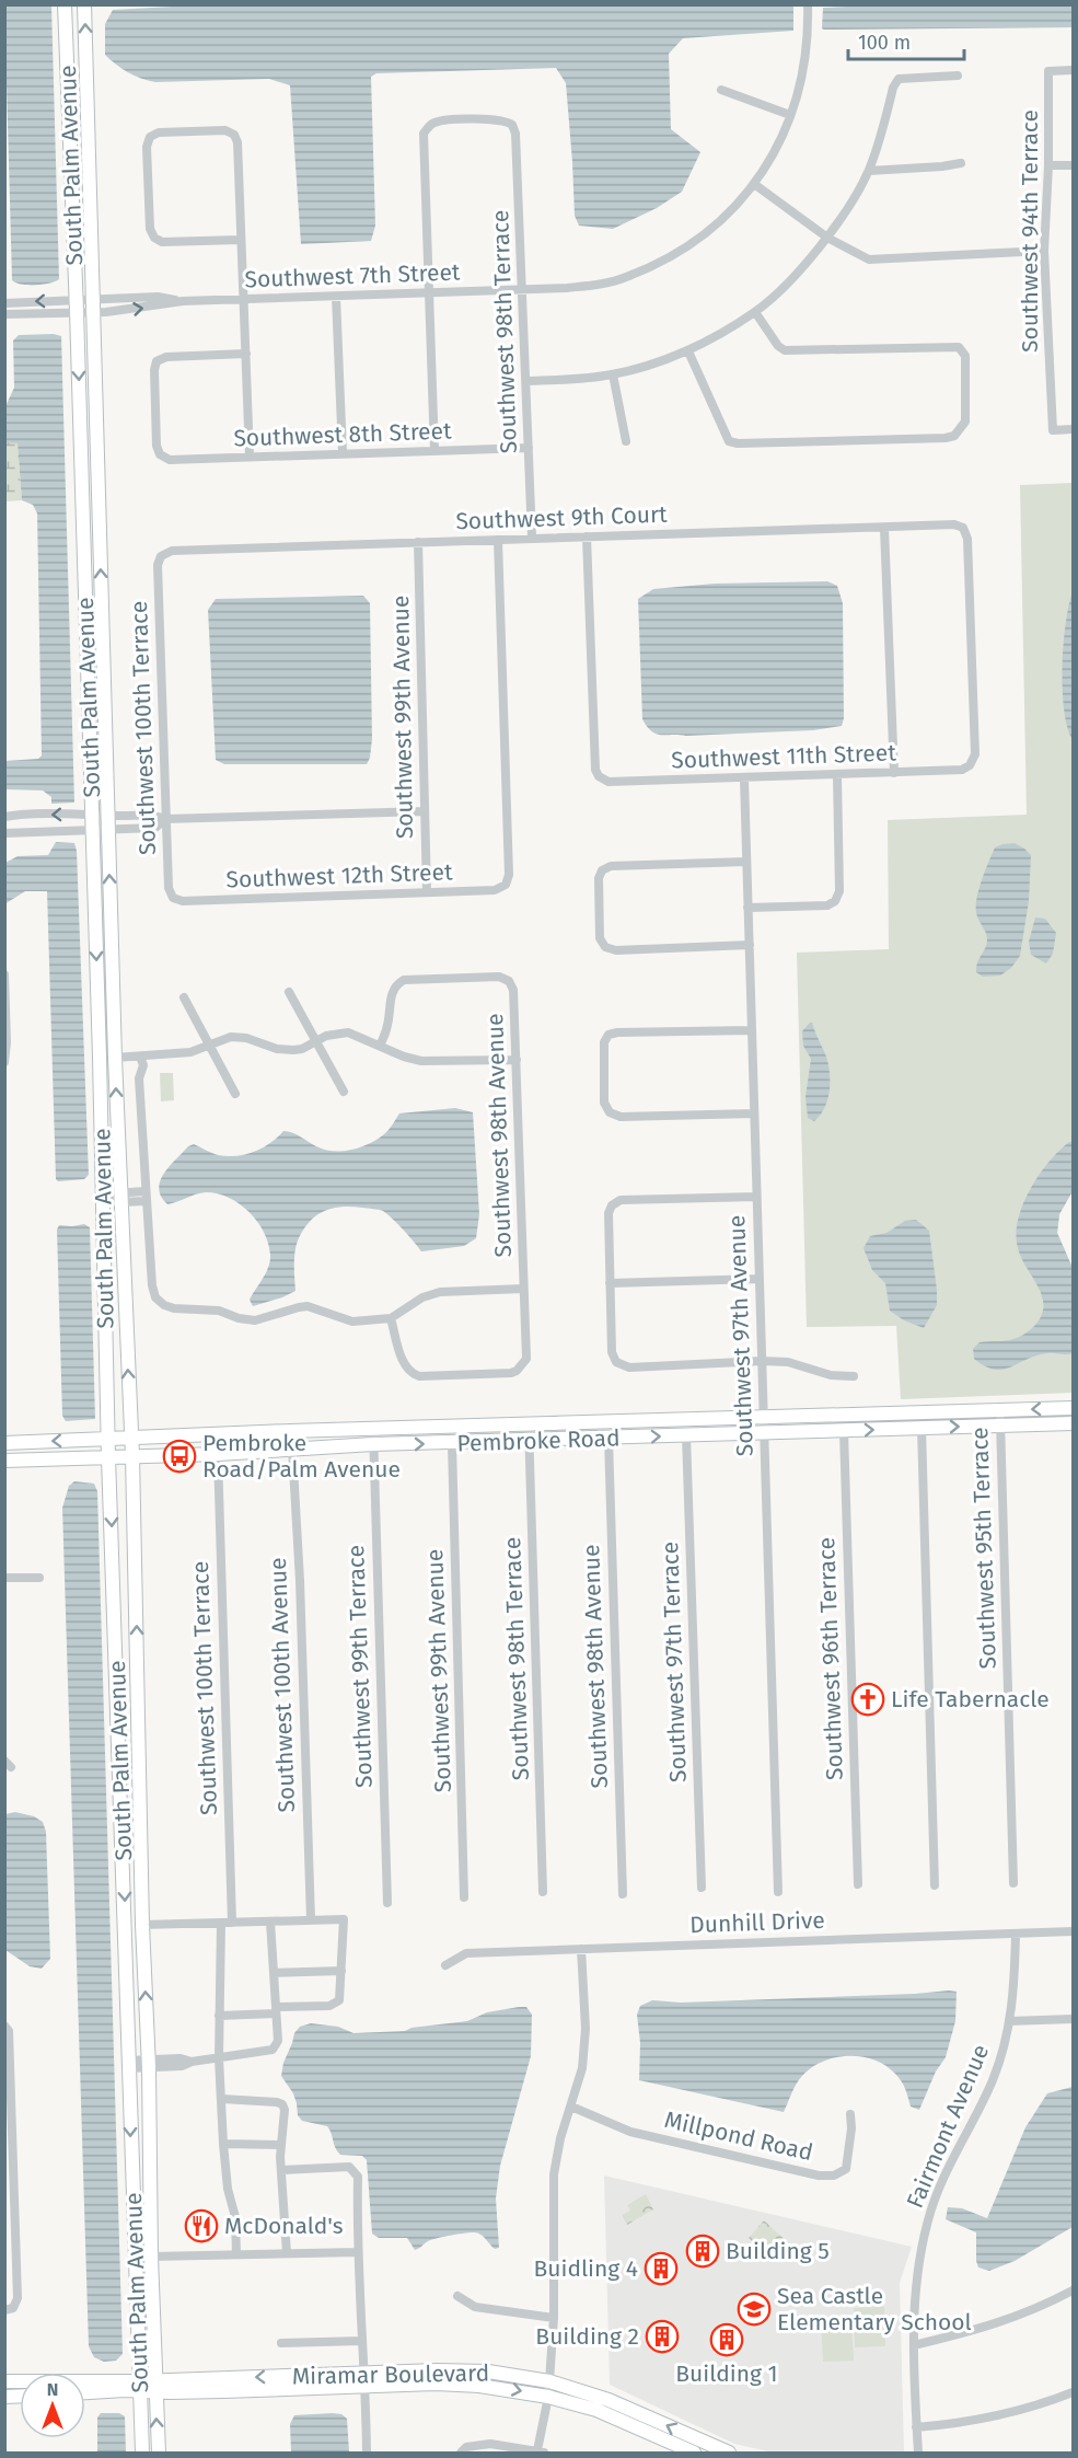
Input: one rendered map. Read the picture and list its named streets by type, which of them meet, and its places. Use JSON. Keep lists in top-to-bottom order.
{
  "streets": {
    "main road": ["South Palm Avenue", "Pembroke Road", "Miramar Boulevard"],
    "street": [
      "Southwest 94th Terrace",
      "Southwest 7th Street",
      "Southwest 98th Terrace",
      "Southwest 8th Street",
      "Southwest 9th Court",
      "Southwest 99th Avenue",
      "Southwest 100th Terrace",
      "Southwest 11th Street",
      "Southwest 12th Street",
      "Southwest 98th Avenue",
      "Southwest 97th Avenue",
      "Southwest 95th Terrace",
      "Southwest 96th Terrace",
      "Southwest 97th Terrace",
      "Southwest 99th Terrace",
      "Southwest 100th Avenue",
      "Dunhill Drive",
      "Fairmont Avenue",
      "Millpond Road"
    ]
  },
  "crossings": [
    ["South Palm Avenue", "Southwest 7th Street"],
    ["South Palm Avenue", "Pembroke Road"],
    ["South Palm Avenue", "Miramar Boulevard"],
    ["Southwest 7th Street", "Southwest 98th Terrace"],
    ["Southwest 98th Terrace", "Southwest 8th Street"],
    ["Southwest 98th Terrace", "Southwest 9th Court"],
    ["Southwest 98th Terrace", "Pembroke Road"],
    ["Southwest 9th Court", "Southwest 99th Avenue"],
    ["Southwest 9th Court", "Southwest 100th Terrace"],
    ["Southwest 9th Court", "Southwest 11th Street"],
    ["Southwest 9th Court", "Southwest 12th Street"],
    ["Southwest 99th Avenue", "Southwest 12th Street"],
    ["Southwest 99th Avenue", "Pembroke Road"],
    ["Southwest 100th Terrace", "Southwest 12th Street"],
    ["Southwest 100th Terrace", "Pembroke Road"],
    ["Southwest 11th Street", "Southwest 97th Avenue"],
    ["Southwest 98th Avenue", "Pembroke Road"],
    ["Southwest 97th Avenue", "Pembroke Road"],
    ["Pembroke Road", "Southwest 95th Terrace"],
    ["Pembroke Road", "Southwest 96th Terrace"],
    ["Pembroke Road", "Southwest 97th Terrace"],
    ["Pembroke Road", "Southwest 99th Terrace"],
    ["Pembroke Road", "Southwest 100th Avenue"],
    ["Dunhill Drive", "Fairmont Avenue"]
  ],
  "places": {
    "bus stop": ["Pembroke Road/Palm Avenue"],
    "church": ["Life Tabernacle"],
    "restaurant": ["McDonald's"],
    "building": [
      "Building 5",
      "Buidling 4",
      "Building 2",
      "Building 1"
    ],
    "school or university": ["Sea Castle Elementary School"]
  },
  "scale_bar": "100 m",
  "north": "top"
}
